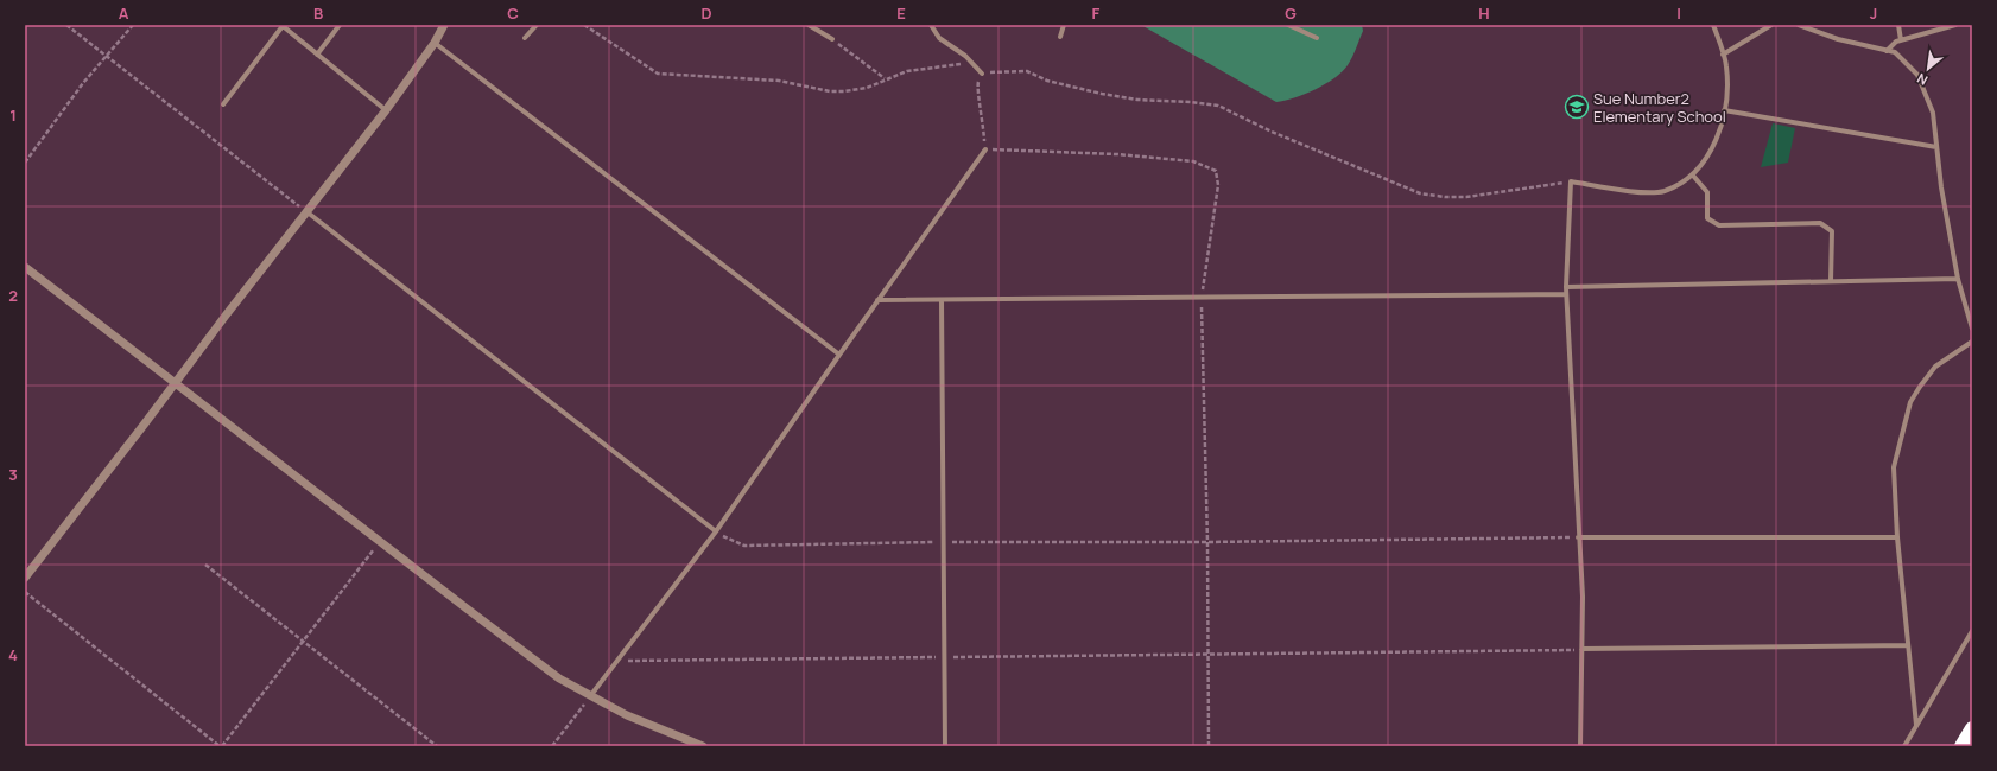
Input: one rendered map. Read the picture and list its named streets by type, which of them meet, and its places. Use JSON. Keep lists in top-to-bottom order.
{
  "places": {
    "school or university": ["Sue Number2 Elementary School"]
  },
  "north": "bottom left",
  "grid": {
    "columns": [
      "A",
      "B",
      "C",
      "D",
      "E",
      "F",
      "G",
      "H",
      "I",
      "J"
    ],
    "rows": [
      "1",
      "2",
      "3",
      "4"
    ]
  }
}
